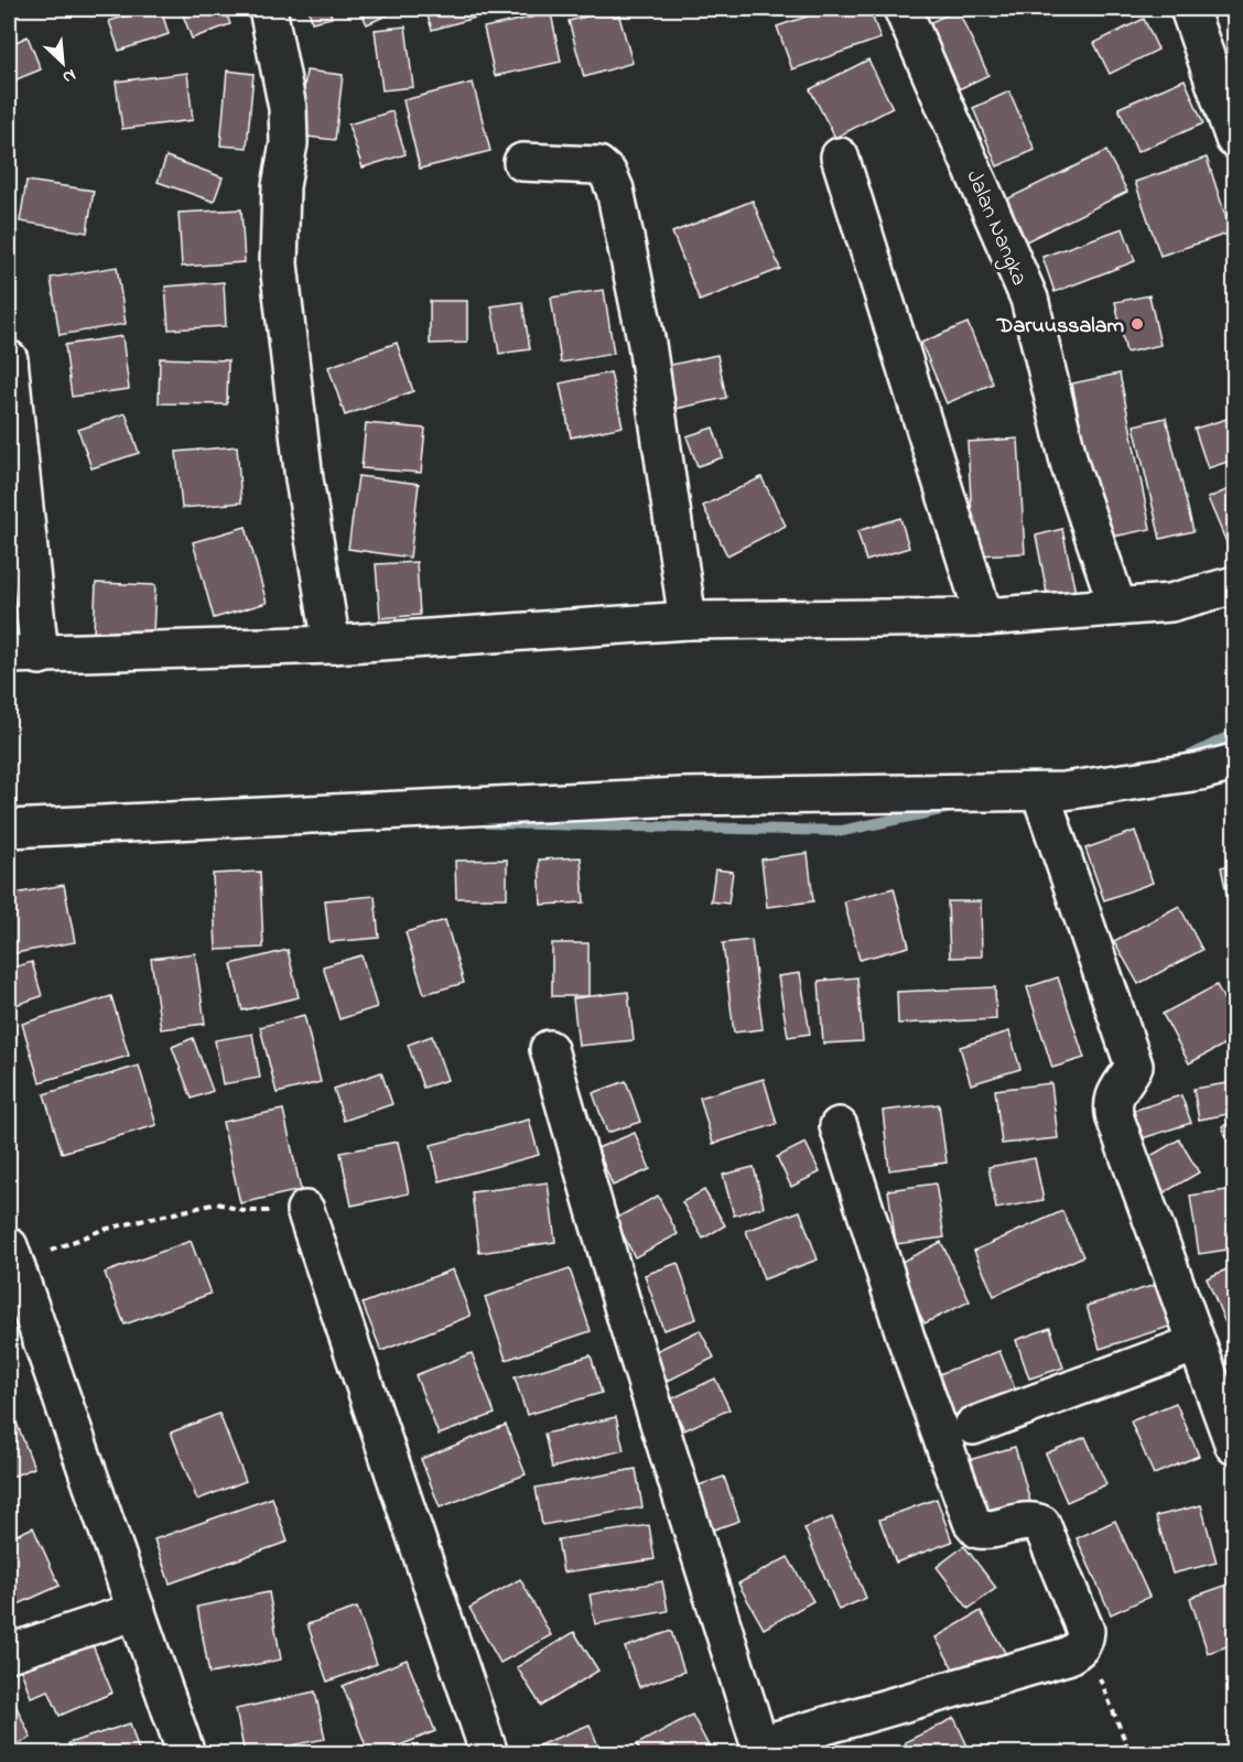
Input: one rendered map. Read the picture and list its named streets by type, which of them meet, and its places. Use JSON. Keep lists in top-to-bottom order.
{
  "streets": {
    "street": ["Jalan Nangka"]
  },
  "places": ["Daruussalam"],
  "north": "bottom right"
}
